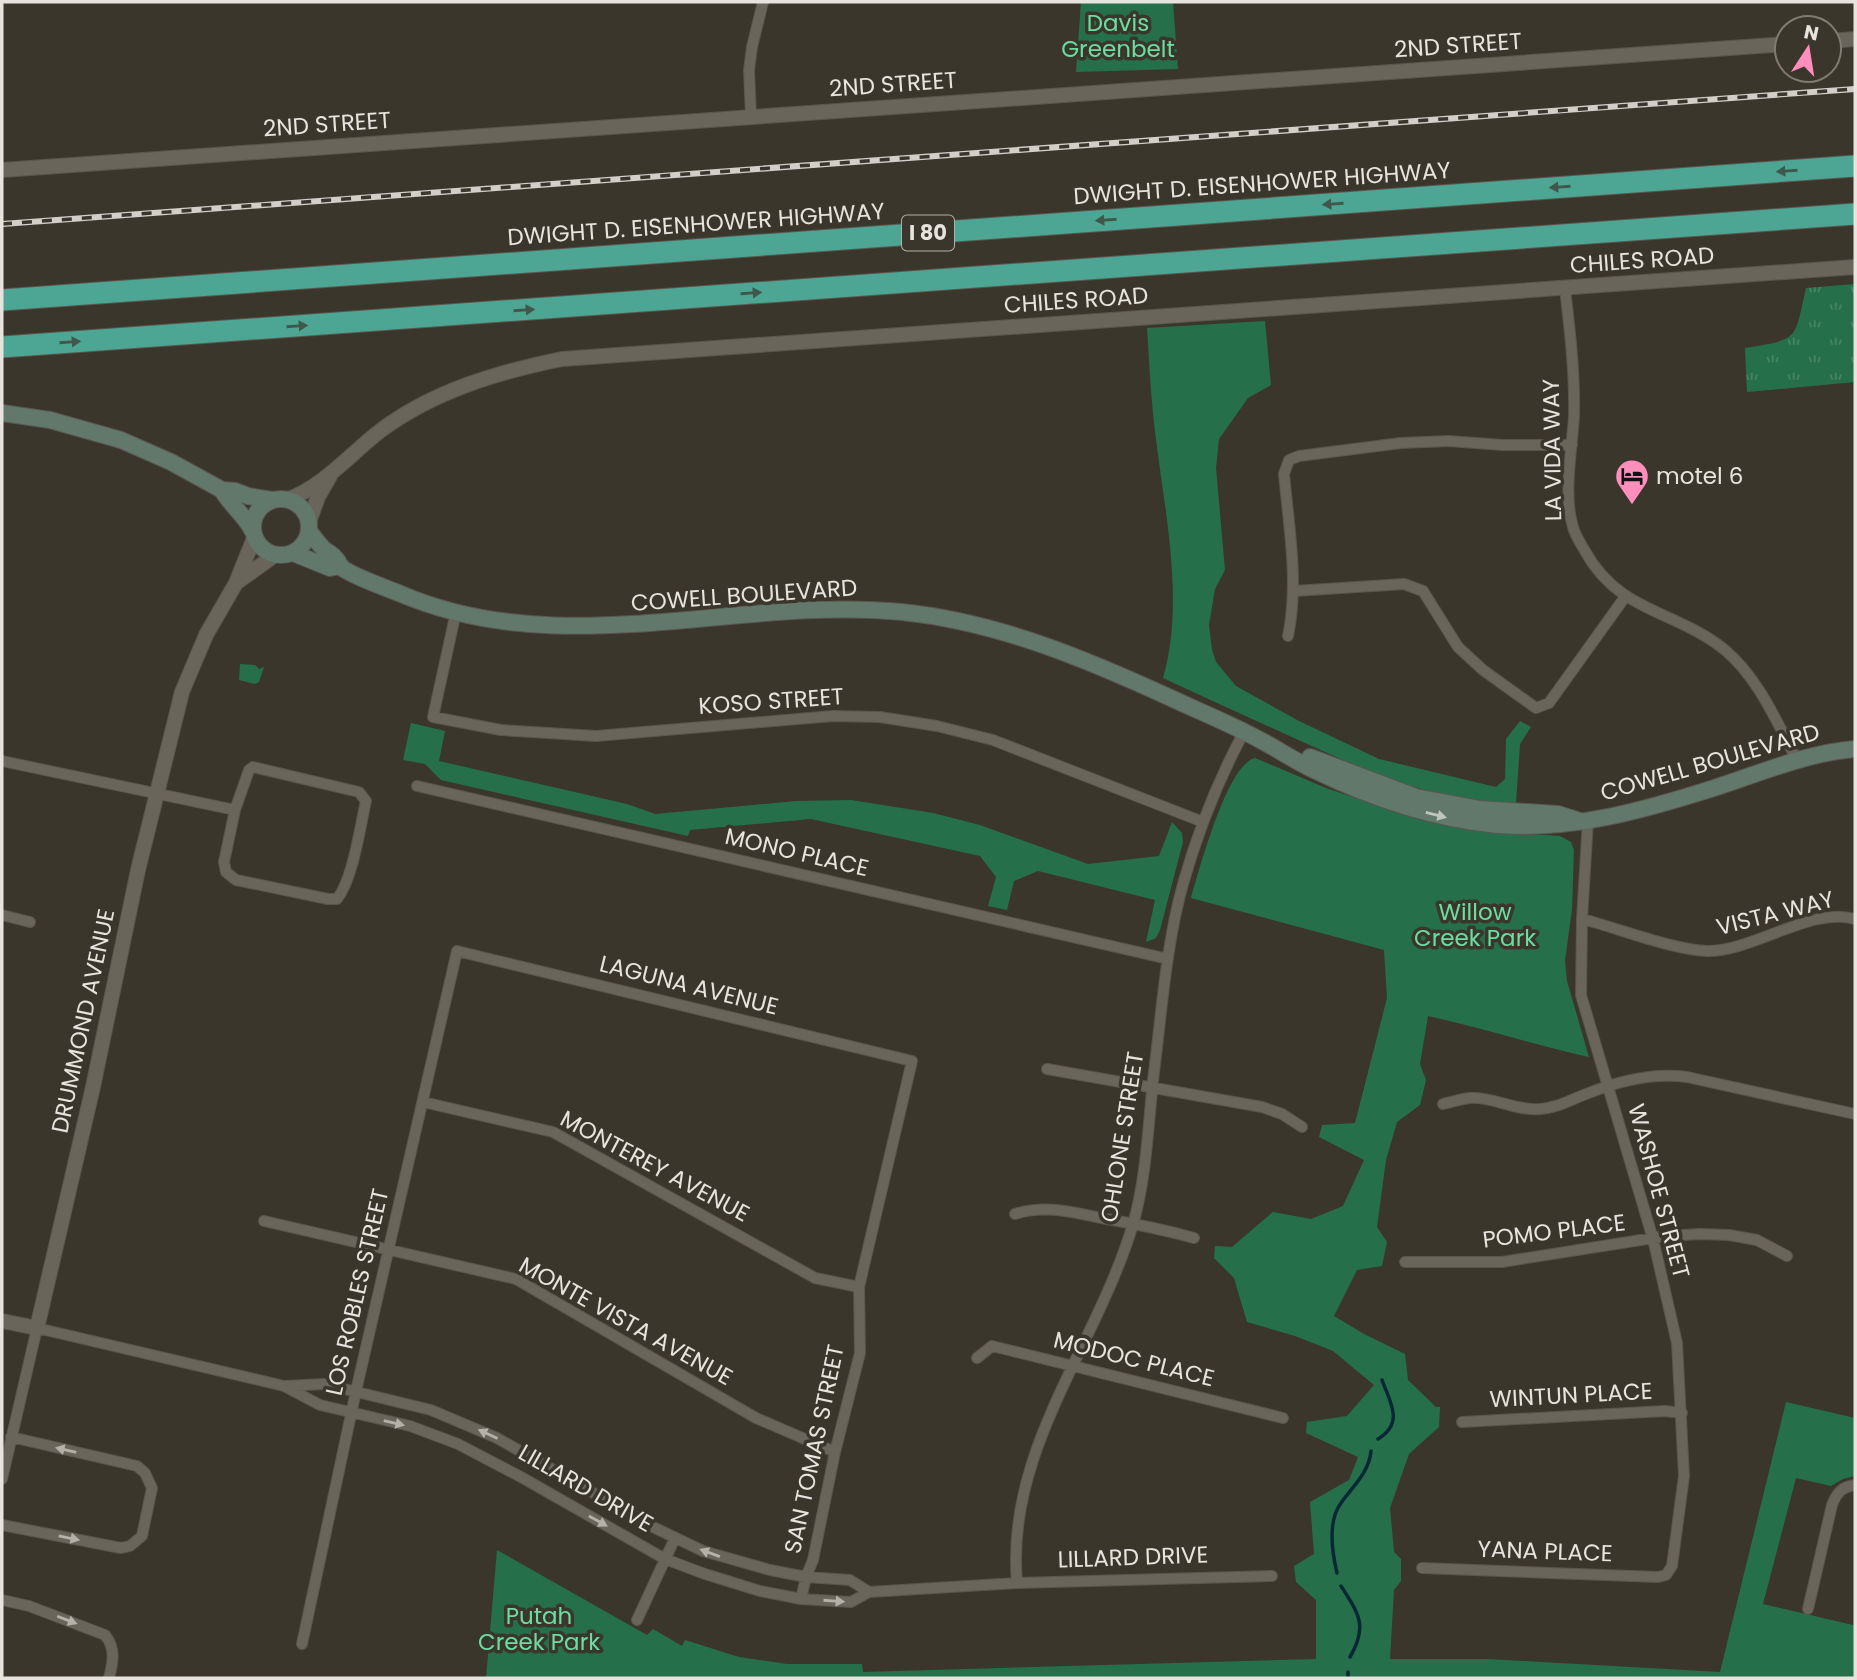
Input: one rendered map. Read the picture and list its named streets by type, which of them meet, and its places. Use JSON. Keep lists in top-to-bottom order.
{
  "streets": {
    "highway": ["DWIGHT D. EISENHOWER HIGHWAY", "I 80"],
    "main road": ["COWELL BOULEVARD"],
    "street": [
      "2ND STREET",
      "CHILES ROAD",
      "LA VIDA WAY",
      "KOSO STREET",
      "MONO PLACE",
      "VISTA WAY",
      "LAGUNA AVENUE",
      "DRUMMOND AVENUE",
      "OHLONE STREET",
      "MONTEREY AVENUE",
      "WASHOE STREET",
      "POMO PLACE",
      "LOS ROBLES STREET",
      "MONTE VISTA AVENUE",
      "MODOC PLACE",
      "WINTUN PLACE",
      "SAN TOMAS STREET",
      "LILLARD DRIVE",
      "YANA PLACE"
    ]
  },
  "crossings": [
    ["CHILES ROAD", "LA VIDA WAY"],
    ["LA VIDA WAY", "COWELL BOULEVARD"],
    ["COWELL BOULEVARD", "KOSO STREET"],
    ["COWELL BOULEVARD", "DRUMMOND AVENUE"],
    ["COWELL BOULEVARD", "OHLONE STREET"],
    ["COWELL BOULEVARD", "WASHOE STREET"],
    ["KOSO STREET", "OHLONE STREET"],
    ["MONO PLACE", "OHLONE STREET"],
    ["VISTA WAY", "WASHOE STREET"],
    ["LAGUNA AVENUE", "LOS ROBLES STREET"],
    ["LAGUNA AVENUE", "SAN TOMAS STREET"],
    ["DRUMMOND AVENUE", "LILLARD DRIVE"],
    ["OHLONE STREET", "MODOC PLACE"],
    ["OHLONE STREET", "LILLARD DRIVE"],
    ["MONTEREY AVENUE", "LOS ROBLES STREET"],
    ["MONTEREY AVENUE", "SAN TOMAS STREET"],
    ["WASHOE STREET", "POMO PLACE"],
    ["WASHOE STREET", "WINTUN PLACE"],
    ["WASHOE STREET", "YANA PLACE"],
    ["LOS ROBLES STREET", "MONTE VISTA AVENUE"],
    ["LOS ROBLES STREET", "LILLARD DRIVE"],
    ["MONTE VISTA AVENUE", "SAN TOMAS STREET"],
    ["SAN TOMAS STREET", "LILLARD DRIVE"]
  ],
  "parks": ["Davis Greenbelt", "Willow Creek Park", "Putah Creek Park"],
  "places": {
    "hotel": ["motel 6"]
  },
  "north": "top"
}
